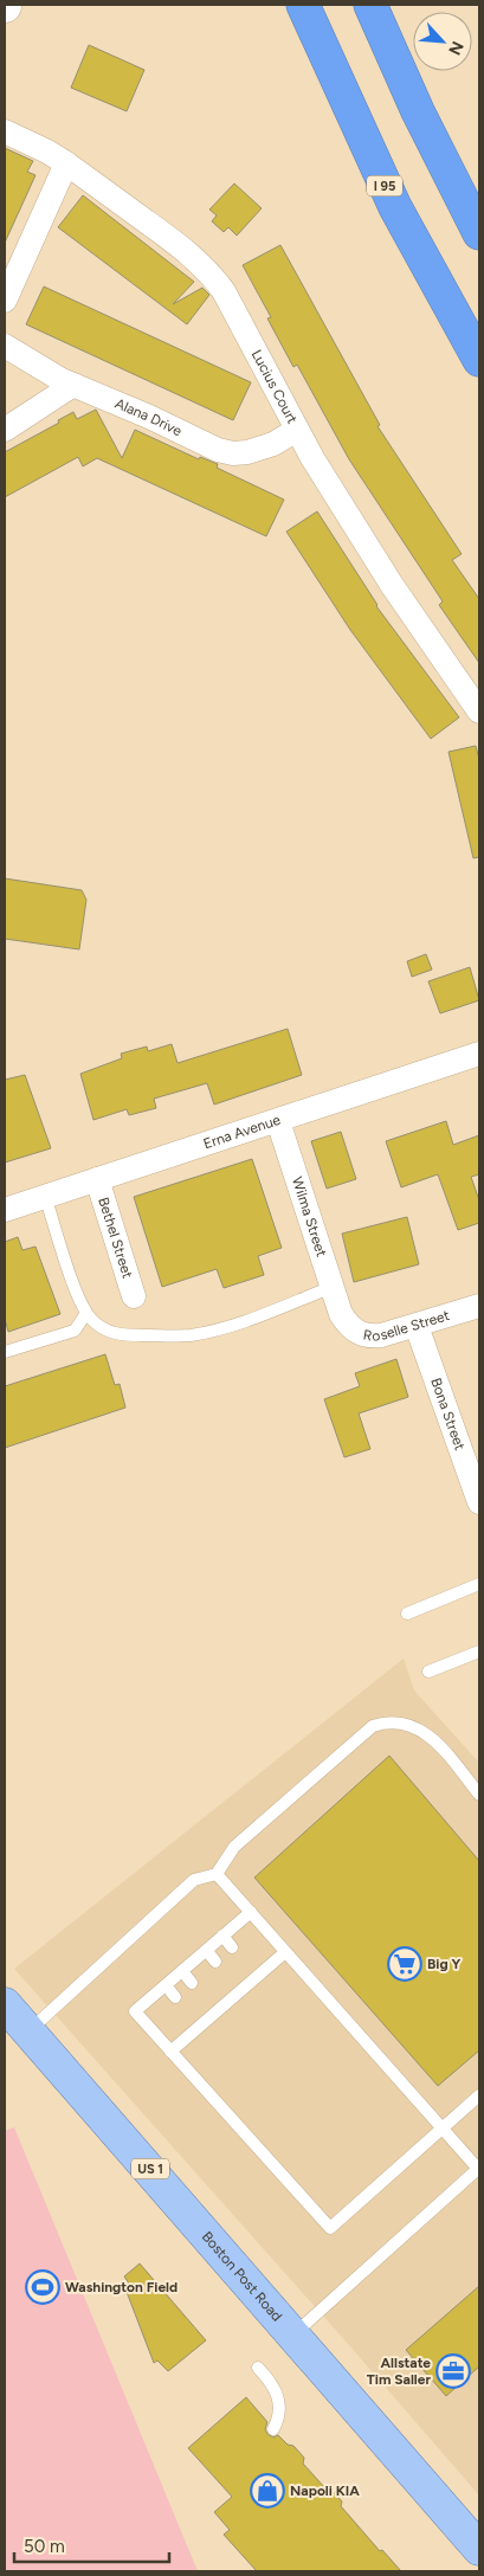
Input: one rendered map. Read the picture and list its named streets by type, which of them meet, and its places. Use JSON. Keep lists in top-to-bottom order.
{
  "streets": {
    "highway": ["I 95"],
    "main road": ["US 1", "Boston Post Road"],
    "street": [
      "Lucius Court",
      "Alana Drive",
      "Erna Avenue",
      "Wilma Street",
      "Bethel Street",
      "Roselle Street",
      "Bona Street"
    ]
  },
  "crossings": [
    ["Lucius Court", "Alana Drive"],
    ["Erna Avenue", "Wilma Street"],
    ["Erna Avenue", "Bethel Street"],
    ["Wilma Street", "Roselle Street"],
    ["Roselle Street", "Bona Street"]
  ],
  "places": {
    "supermarket": ["Big Y"],
    "sports": ["Washington Field"],
    "office": ["Allstate Tim Saller"],
    "shop": ["Napoli KIA"]
  },
  "scale_bar": "50 m",
  "north": "bottom right"
}
